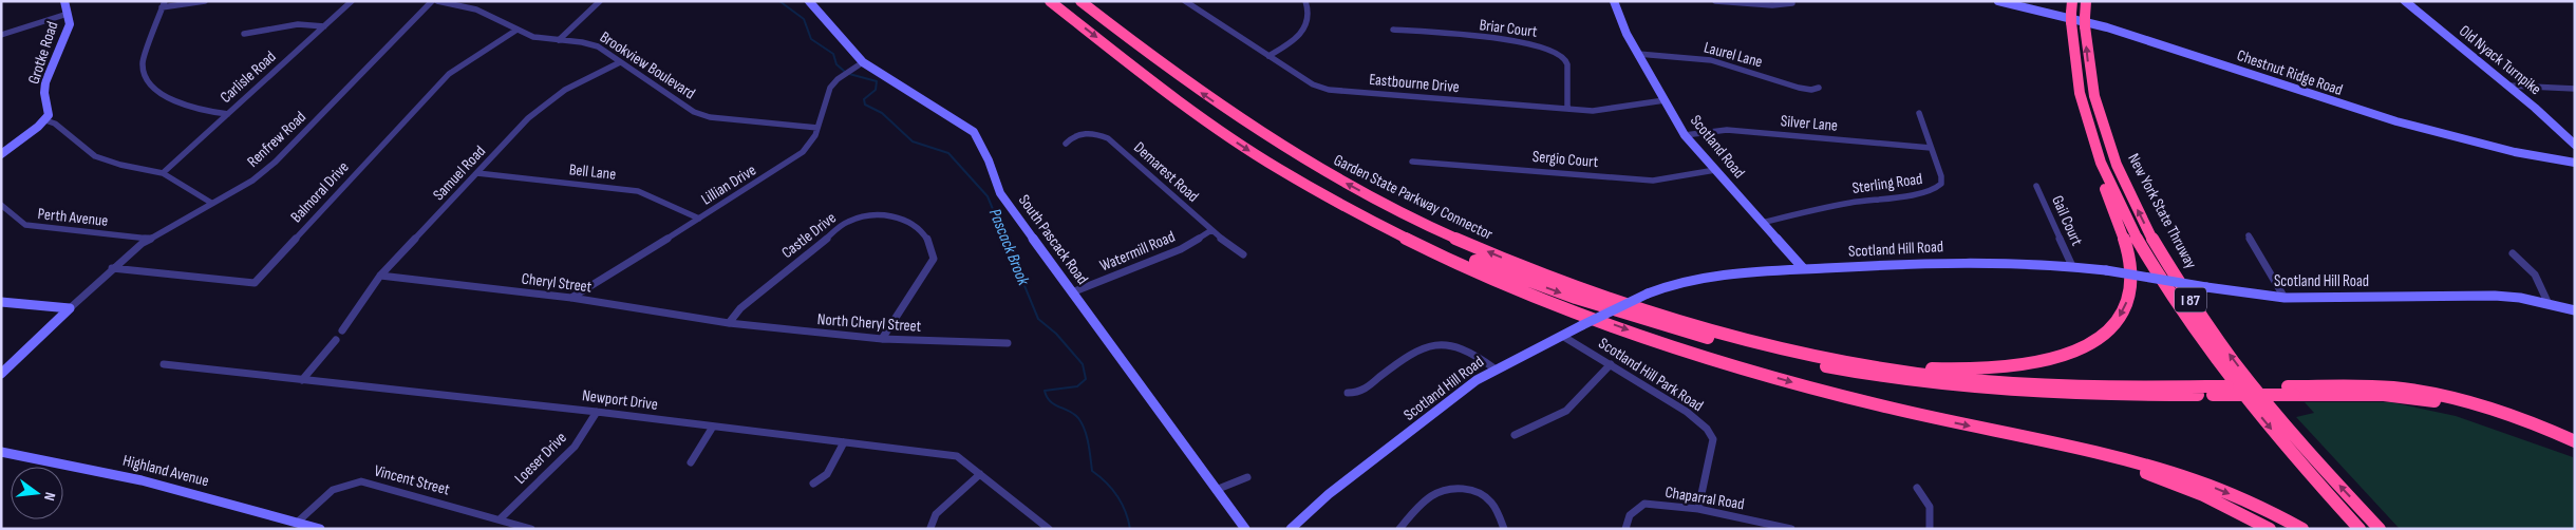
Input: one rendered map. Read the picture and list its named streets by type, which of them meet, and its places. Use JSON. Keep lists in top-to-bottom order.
{
  "streets": {
    "highway": ["Garden State Parkway Connector", "New York State Thruway", "I 87"],
    "street": [
      "Briar Court",
      "Grotke Road",
      "Laurel Lane",
      "Old Nyack Turnpike",
      "Brookview Boulevard",
      "Chestnut Ridge Road",
      "Carlisle Road",
      "Eastbourne Drive",
      "Silver Lane",
      "Renfrew Road",
      "Scotland Road",
      "Sergio Court",
      "Bell Lane",
      "Demarest Road",
      "Samuel Road",
      "Sterling Road",
      "Lillian Drive",
      "Balmoral Drive",
      "Perth Avenue",
      "Gail Court",
      "Castle Drive",
      "South Pascack Road",
      "Scotland Hill Road",
      "Watermill Road",
      "Cheryl Street",
      "North Cheryl Street",
      "Scotland Hill Park Road",
      "Newport Drive",
      "Loeser Drive",
      "Highland Avenue",
      "Vincent Street",
      "Chaparral Road"
    ]
  },
  "crossings": [
    ["Briar Court", "Eastbourne Drive"],
    ["Laurel Lane", "Scotland Road"],
    ["Brookview Boulevard", "Samuel Road"],
    ["Brookview Boulevard", "Lillian Drive"],
    ["Brookview Boulevard", "Balmoral Drive"],
    ["Eastbourne Drive", "Scotland Road"],
    ["Silver Lane", "Scotland Road"],
    ["Silver Lane", "Sterling Road"],
    ["Renfrew Road", "Balmoral Drive"],
    ["Renfrew Road", "Perth Avenue"],
    ["Scotland Road", "Sergio Court"],
    ["Scotland Road", "Sterling Road"],
    ["Scotland Road", "Scotland Hill Road"],
    ["Bell Lane", "Samuel Road"],
    ["Bell Lane", "Lillian Drive"],
    ["Demarest Road", "Watermill Road"],
    ["Samuel Road", "Cheryl Street"],
    ["Lillian Drive", "South Pascack Road"],
    ["Lillian Drive", "Cheryl Street"],
    ["Gail Court", "Scotland Hill Road"],
    ["Castle Drive", "Cheryl Street"],
    ["Castle Drive", "North Cheryl Street"],
    ["South Pascack Road", "Watermill Road"],
    ["Scotland Hill Road", "Scotland Hill Park Road"],
    ["Cheryl Street", "North Cheryl Street"],
    ["Scotland Hill Park Road", "Chaparral Road"],
    ["Newport Drive", "Loeser Drive"],
    ["Loeser Drive", "Vincent Street"],
    ["Highland Avenue", "Vincent Street"]
  ],
  "water": ["Pascack Brook"],
  "north": "right"
}
